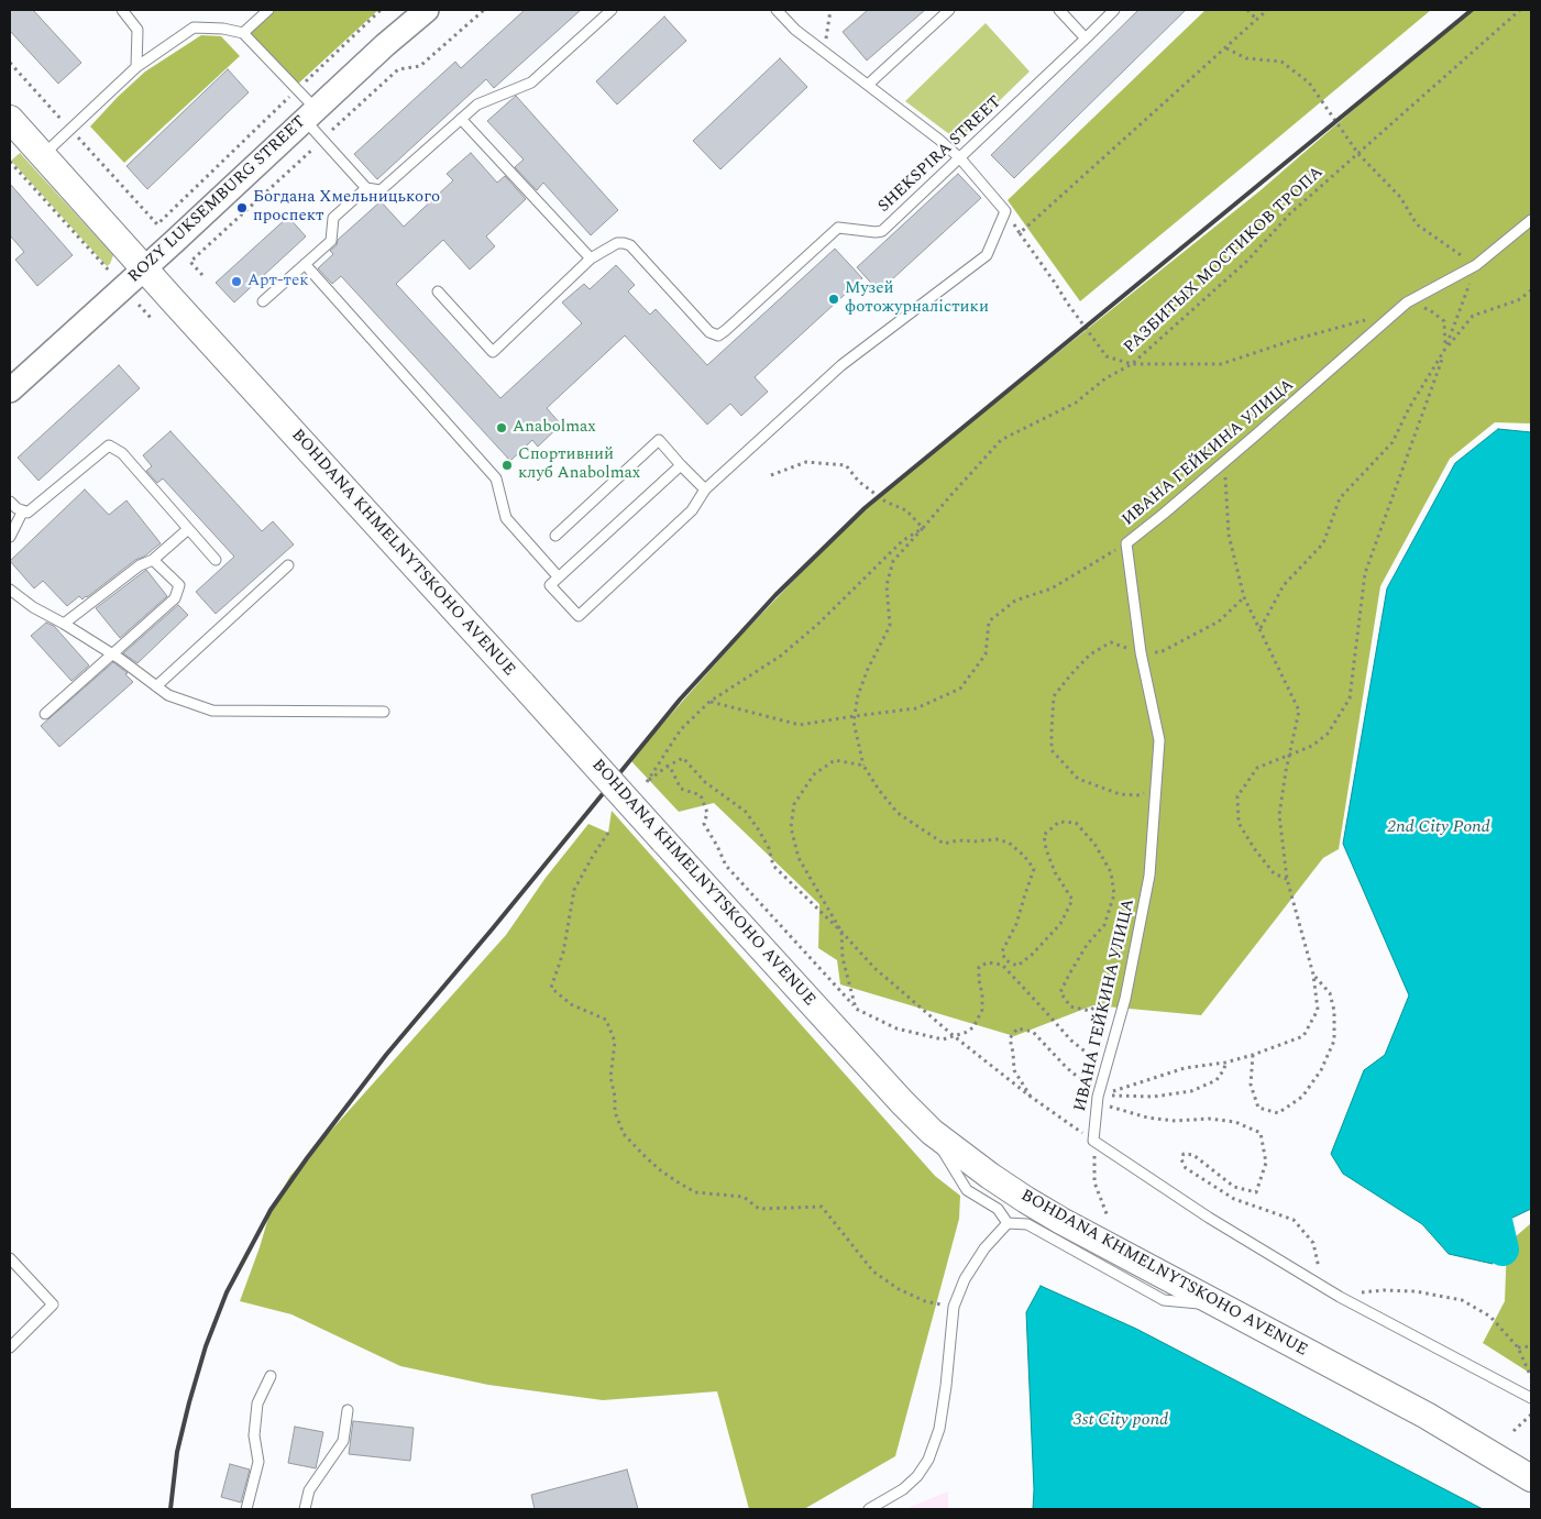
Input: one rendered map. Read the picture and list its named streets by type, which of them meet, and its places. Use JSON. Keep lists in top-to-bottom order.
{
  "streets": {
    "main road": ["BOHDANA KHMELNYTSKOHO AVENUE"],
    "street": ["ROZY LUKSEMBURG STREET"],
    "lane": ["SHEKSPIRA STREET", "ИВАНА ГЕЙКИНА УЛИЦА"],
    "path": ["РАЗБИТЫХ МОСТИКОВ ТРОПА"]
  },
  "crossings": [
    ["ROZY LUKSEMBURG STREET", "BOHDANA KHMELNYTSKOHO AVENUE"]
  ],
  "water": ["2nd City Pond", "3st City pond"],
  "places": [
    "Богдана Хмельницького проспект",
    "Арт-тек",
    "Музей фотожурналістики",
    "Anabolmax",
    "Спортивний клуб Anabolmax"
  ]
}
